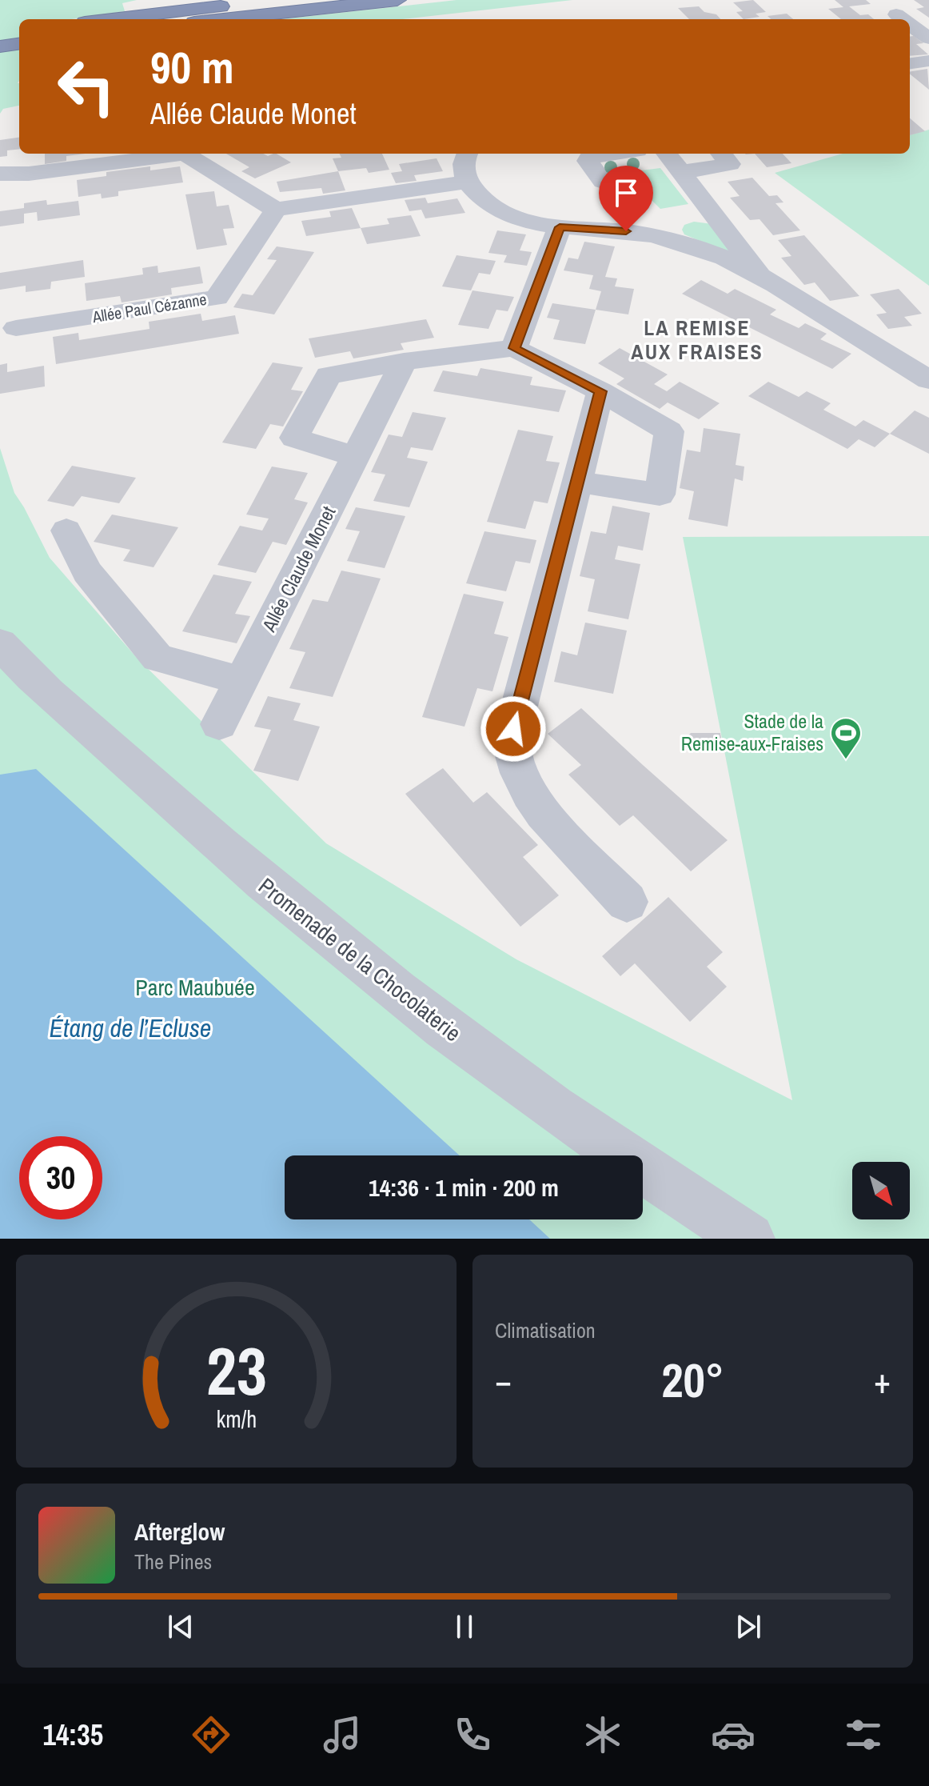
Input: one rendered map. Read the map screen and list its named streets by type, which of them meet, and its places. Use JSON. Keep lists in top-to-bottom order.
{
  "streets": {
    "street": ["Allée Paul Cézanne", "Allée Claude Monet", "Promenade de la Chocolaterie"]
  },
  "districts": ["LA REMISE AUX FRAISES"],
  "water": ["Étang de l’Ecluse"],
  "parks": ["Parc Maubuée"],
  "places": {
    "sports": ["Stade de la Remise-aux-Fraises"]
  },
  "north": "bottom right",
  "page": {
    "turn": ["90 m", "Allée Claude Monet"],
    "limit": "30",
    "trip": "14:36 · 1 min · 200 m",
    "tile": "Climatisation",
    "heat": ["−", "20°", "+"],
    "song": ["Afterglow", "The Pines"],
    "tabs": "14:35",
    "gauge": ["23", "km/h"]
  }
}
